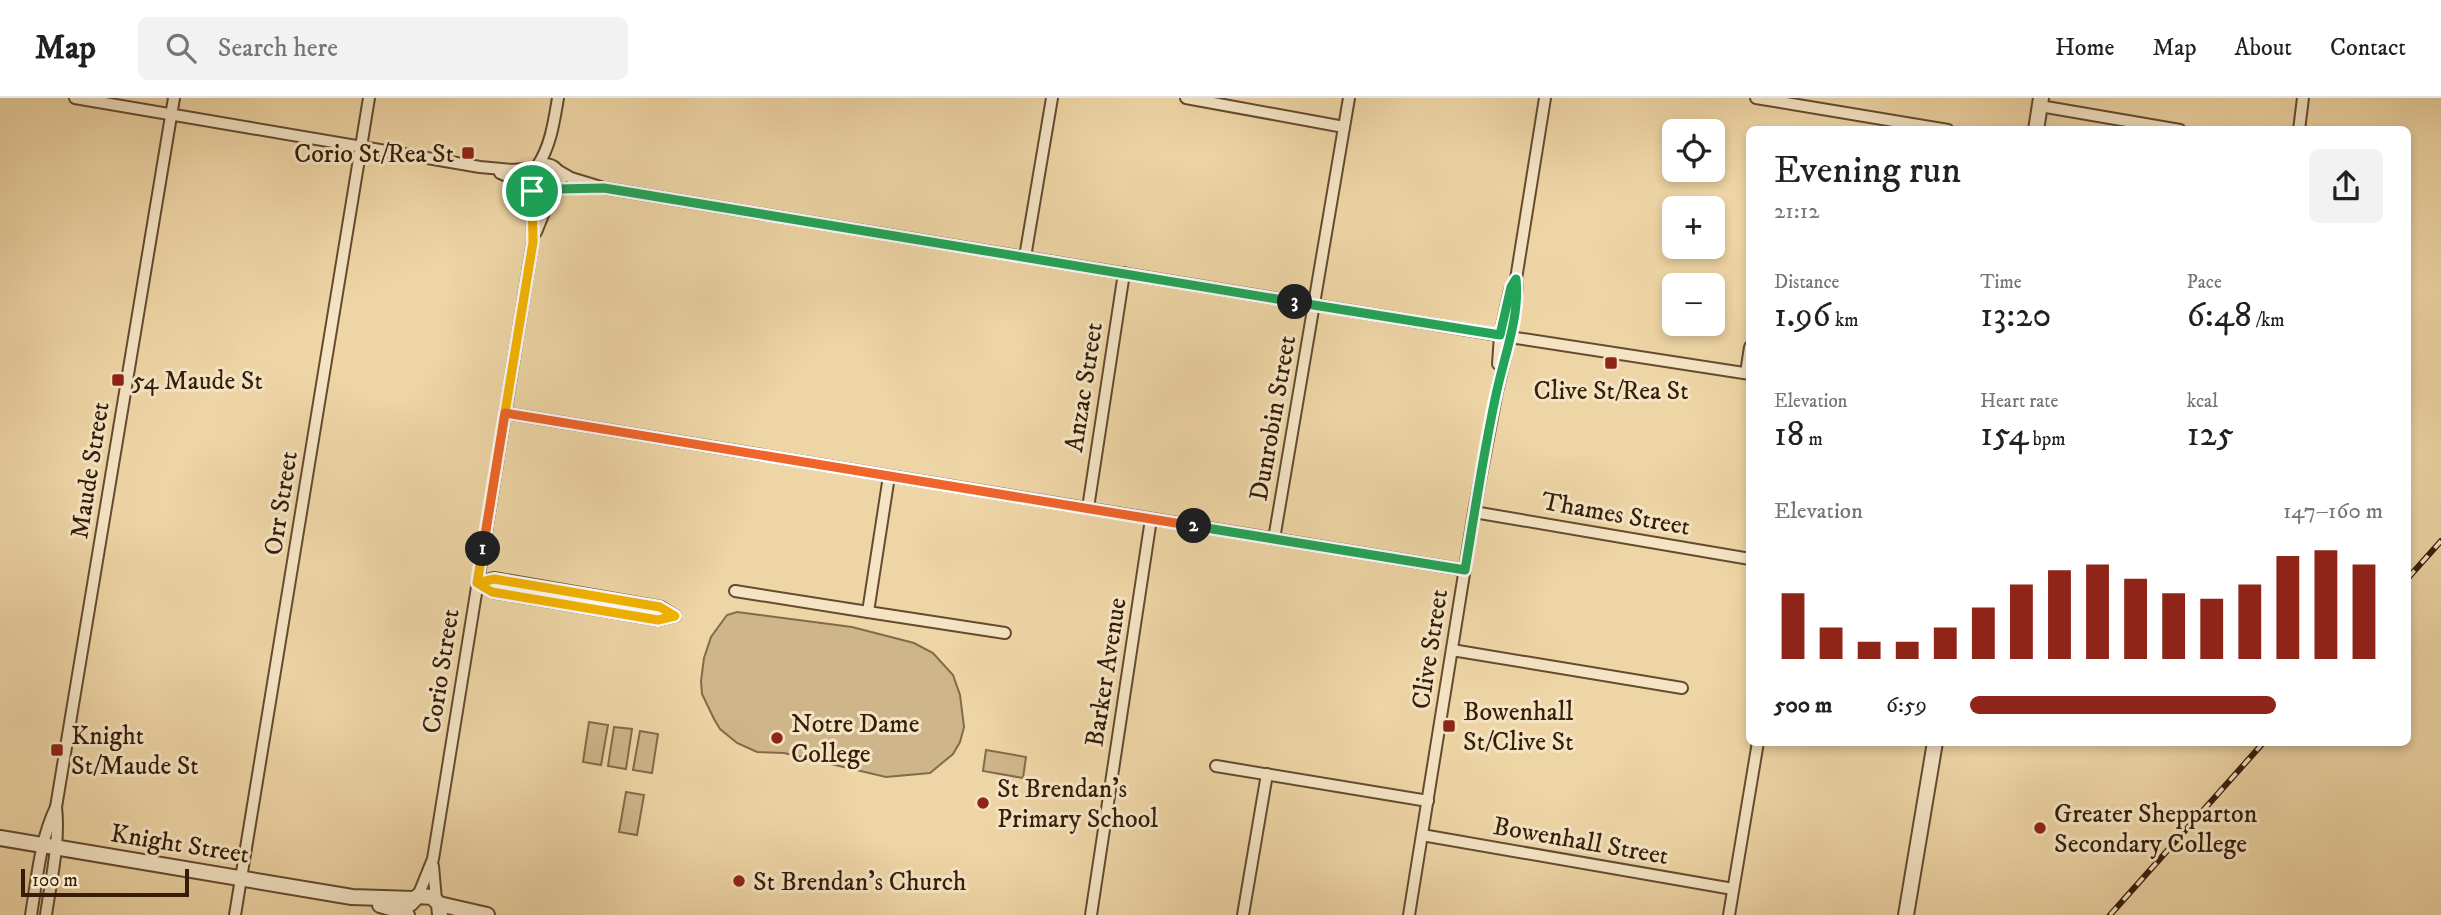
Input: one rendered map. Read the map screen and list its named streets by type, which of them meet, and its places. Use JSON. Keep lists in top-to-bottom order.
{
  "streets": {
    "street": [
      "Anzac Street",
      "Dunrobin Street",
      "Maude Street",
      "Orr Street",
      "Thames Street",
      "Clive Street",
      "Corio Street",
      "Barker Avenue",
      "Bowenhall Street",
      "Knight Street"
    ]
  },
  "crossings": [
    ["Maude Street", "Knight Street"],
    ["Orr Street", "Knight Street"],
    ["Thames Street", "Clive Street"],
    ["Clive Street", "Bowenhall Street"],
    ["Corio Street", "Knight Street"]
  ],
  "places": {
    "transit": [
      "Corio St/Rea St",
      "Clive St/Rea St",
      "54 Maude St",
      "Bowenhall St/Clive St",
      "Knight St/Maude St"
    ],
    "other": [
      "Notre Dame College",
      "St Brendan's Primary School",
      "Greater Shepparton Secondary College",
      "St Brendan's Church"
    ]
  },
  "scale_bar": "100 m",
  "page": {
    "header": "Map",
    "search": "Search here",
    "nav": [
      "Home",
      "Map",
      "About",
      "Contact"
    ],
    "map_buttons": ["+", "−"],
    "heading": ["Evening run", "21:12"],
    "stats": [
      ["Distance", "1.96 km"],
      ["Time", "13:20"],
      ["Pace", "6:48 /km"],
      ["Elevation", "18 m"],
      ["Heart rate", "154 bpm"],
      ["kcal", "125"]
    ],
    "pins": ["3", "2", "1"],
    "chart": ["Elevation", "147–160 m"],
    "list": [
      {
        "name": "500 m",
        "note": "6:59"
      }
    ],
    "scale": "100 m"
  }
}
